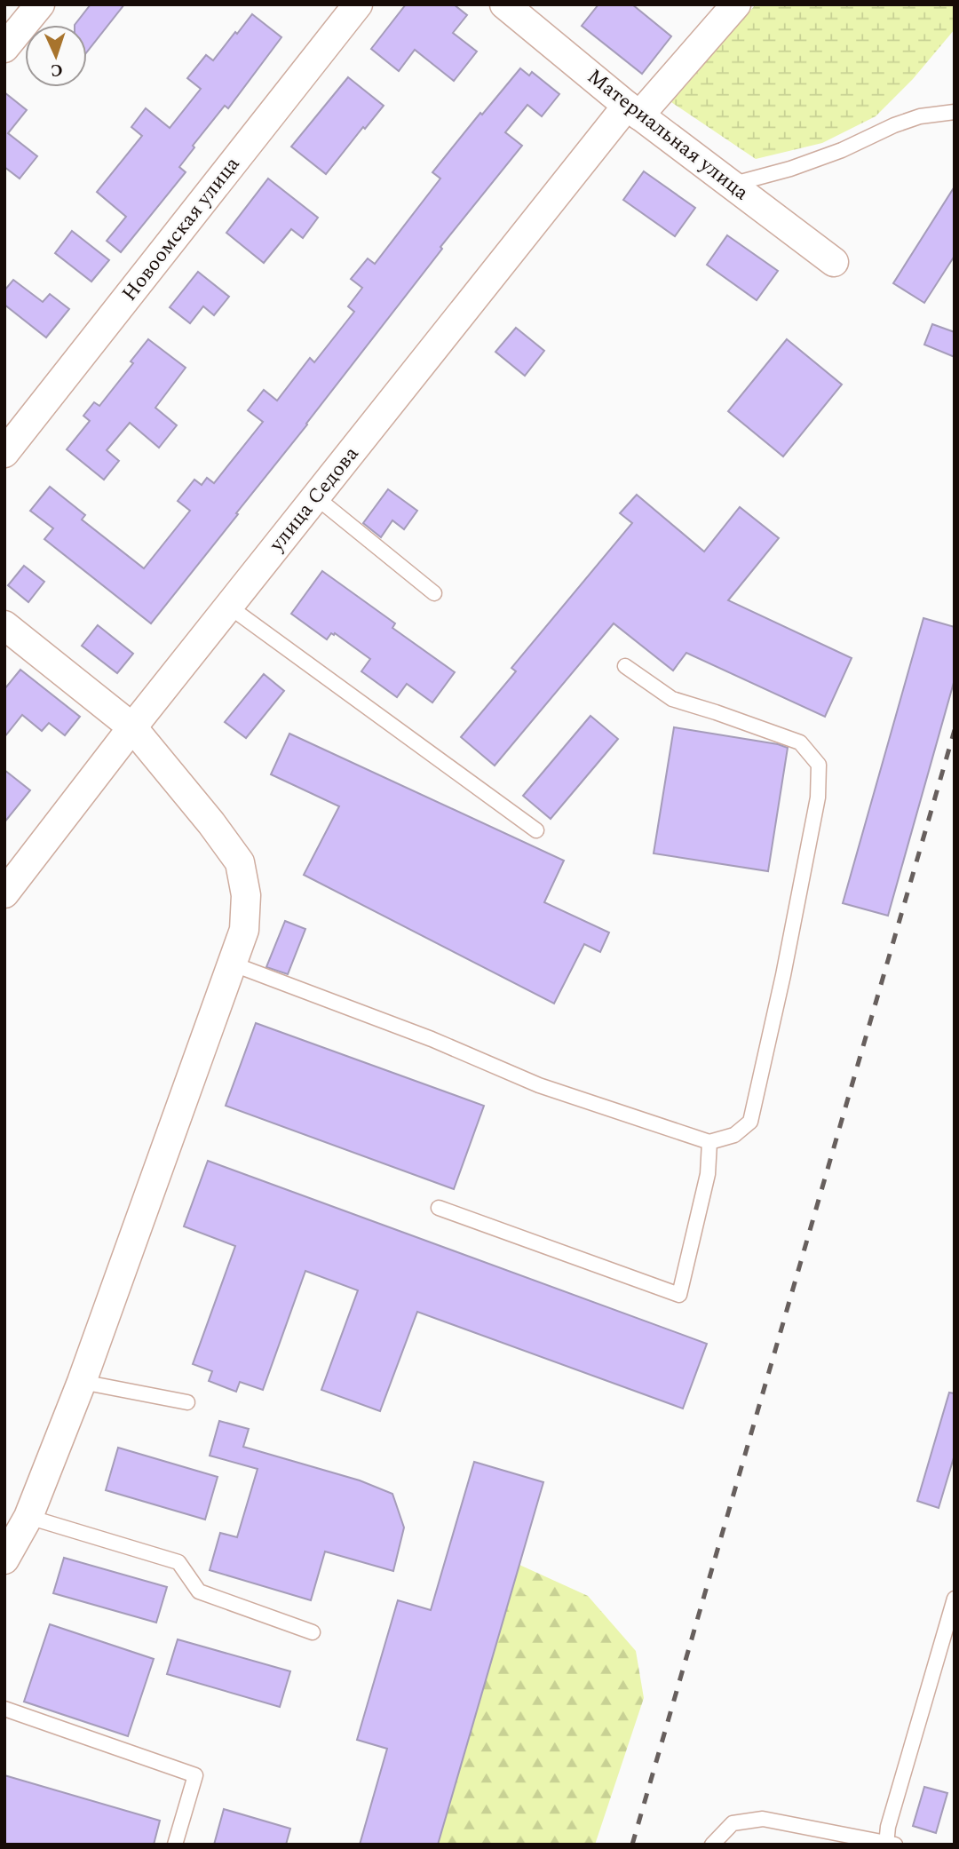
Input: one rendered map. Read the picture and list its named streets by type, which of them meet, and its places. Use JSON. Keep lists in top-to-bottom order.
{
  "streets": {
    "street": ["Материальная улица", "Новоомская улица", "улица Седова"]
  },
  "crossings": [
    ["Материальная улица", "улица Седова"]
  ],
  "north": "bottom"
}
